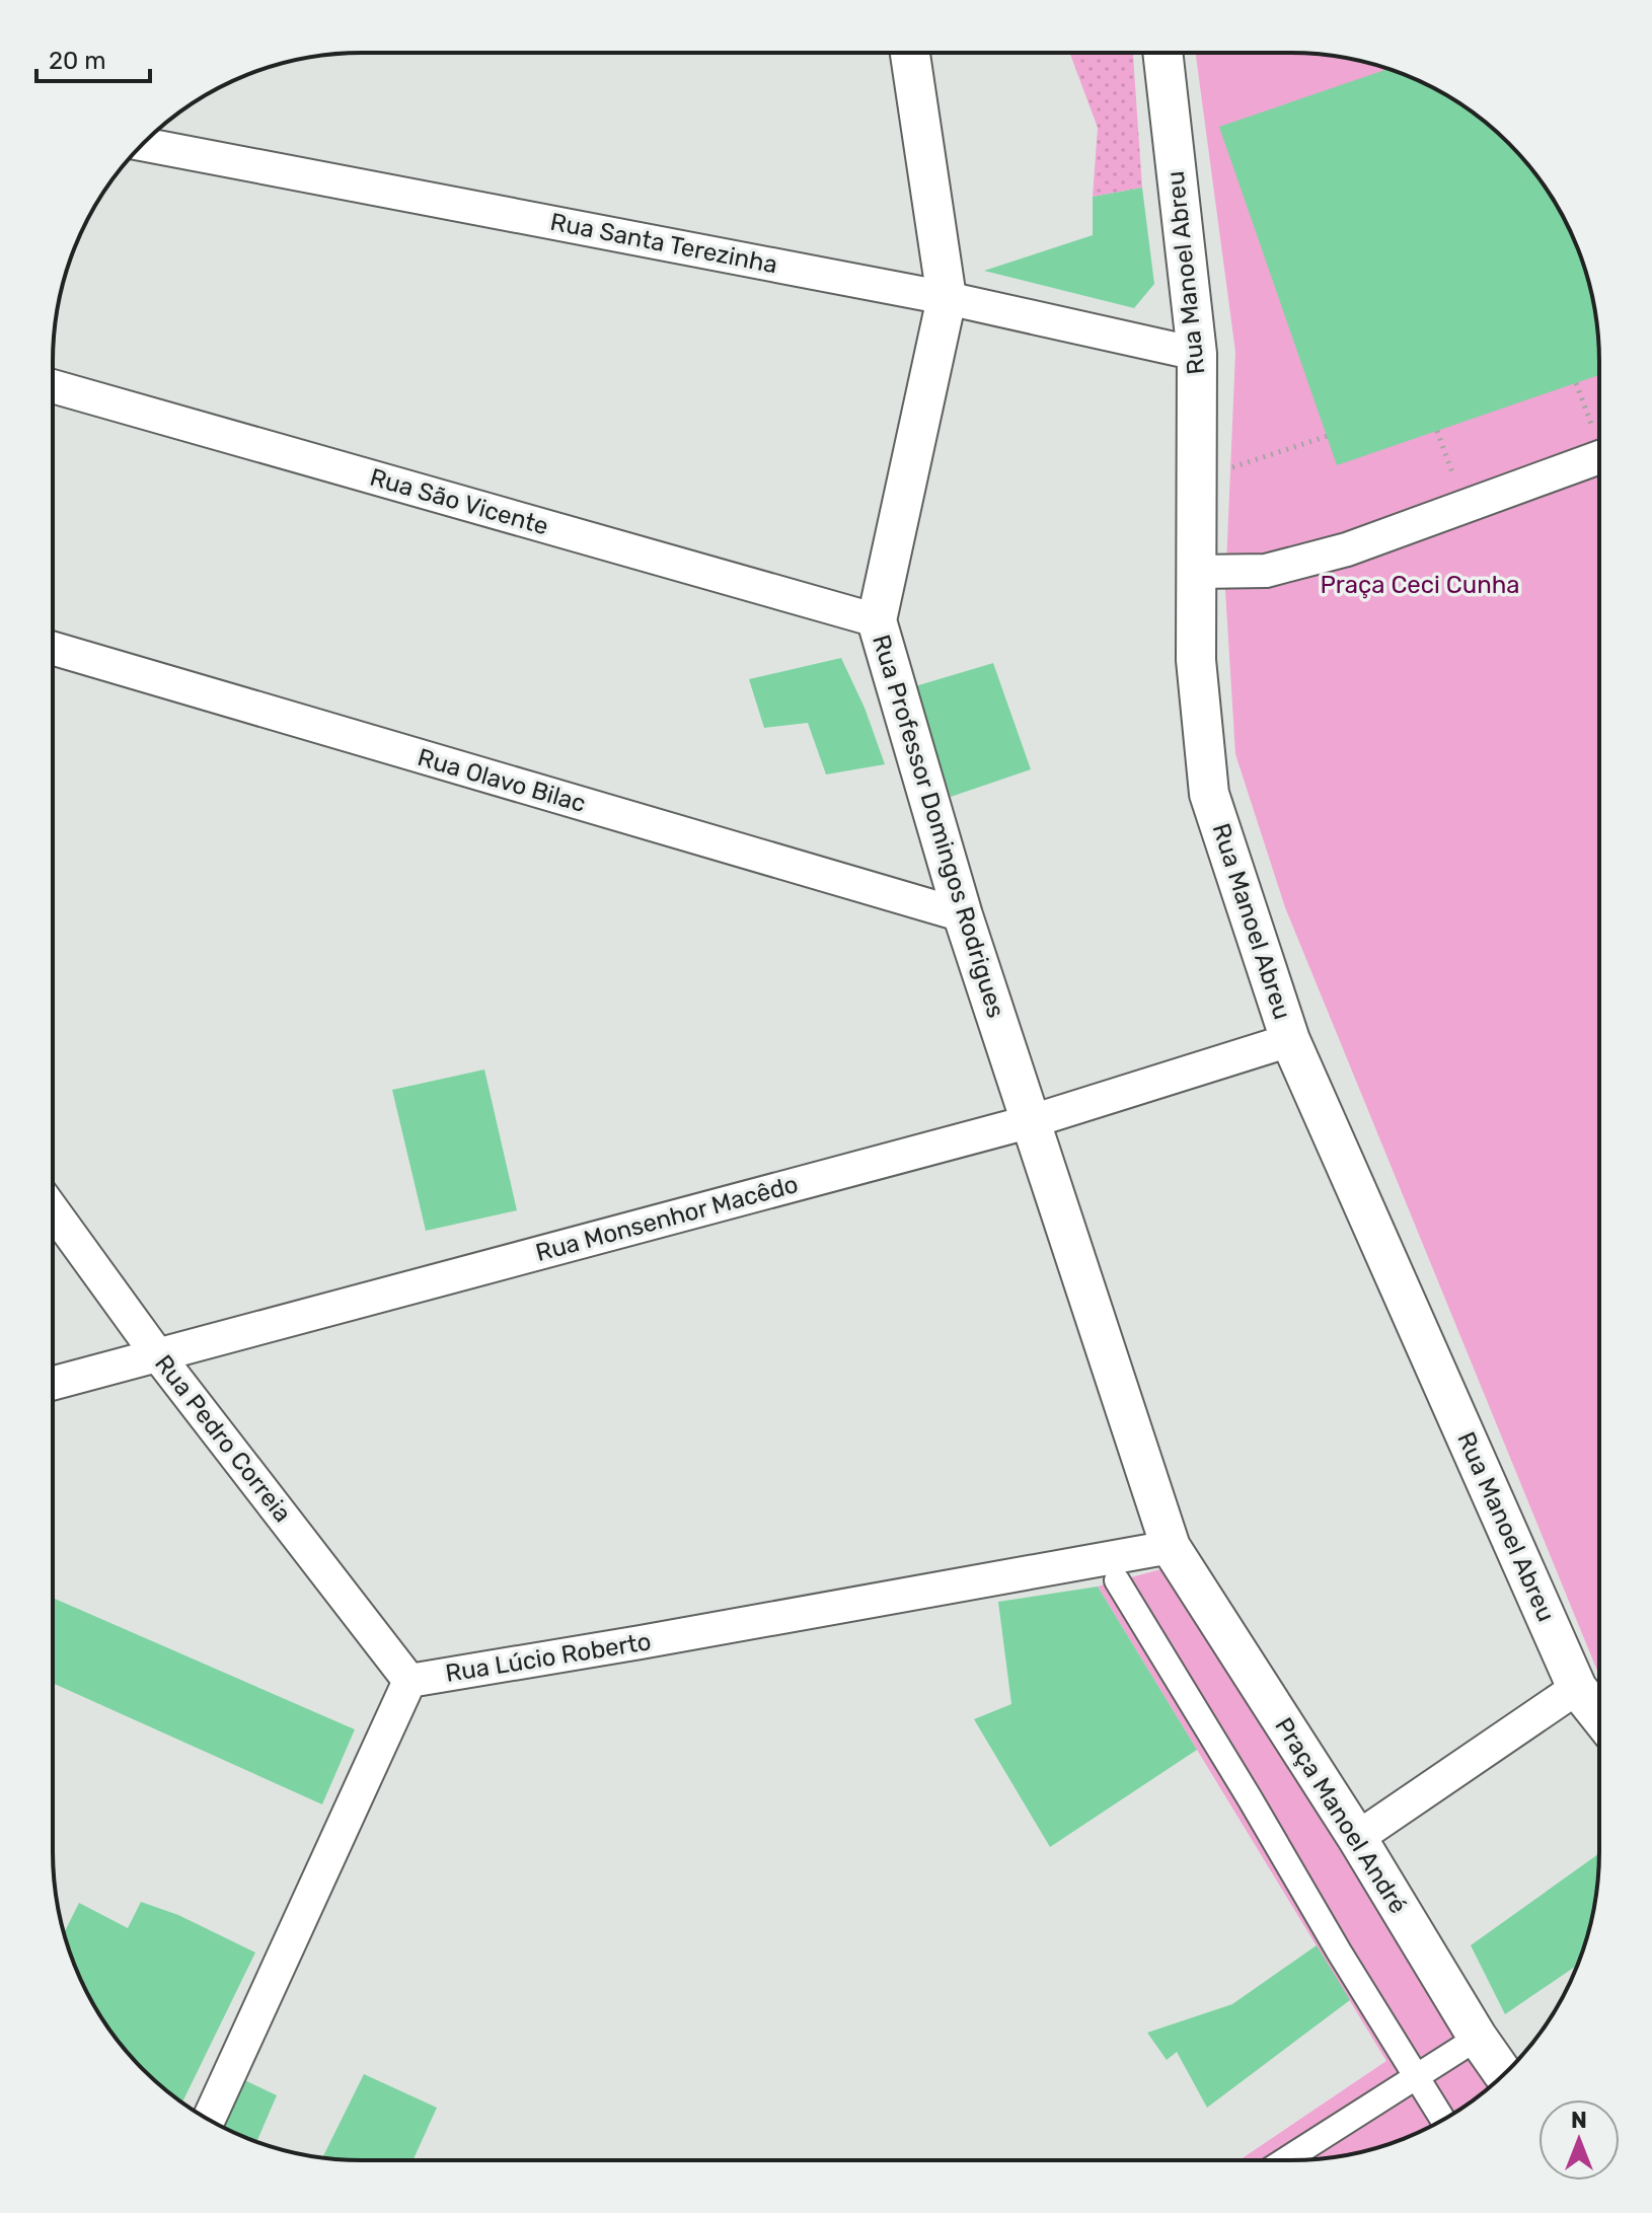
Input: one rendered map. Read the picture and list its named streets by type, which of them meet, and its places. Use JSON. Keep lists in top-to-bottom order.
{
  "streets": {
    "street": [
      "Rua Santa Terezinha",
      "Rua Manoel Abreu",
      "Rua São Vicente",
      "Rua Olavo Bilac",
      "Rua Professor Domingos Rodrigues",
      "Rua Monsenhor Macêdo",
      "Rua Pedro Correia",
      "Rua Lúcio Roberto",
      "Praça Manoel André"
    ]
  },
  "crossings": [
    ["Rua Santa Terezinha", "Rua Manoel Abreu"],
    ["Rua Santa Terezinha", "Rua Professor Domingos Rodrigues"],
    ["Rua Manoel Abreu", "Rua Monsenhor Macêdo"],
    ["Rua São Vicente", "Rua Professor Domingos Rodrigues"],
    ["Rua Olavo Bilac", "Rua Professor Domingos Rodrigues"],
    ["Rua Professor Domingos Rodrigues", "Rua Monsenhor Macêdo"],
    ["Rua Professor Domingos Rodrigues", "Rua Lúcio Roberto"],
    ["Rua Professor Domingos Rodrigues", "Praça Manoel André"],
    ["Rua Monsenhor Macêdo", "Rua Pedro Correia"],
    ["Rua Pedro Correia", "Rua Lúcio Roberto"],
    ["Rua Lúcio Roberto", "Praça Manoel André"]
  ],
  "parks": ["Praça Ceci Cunha"],
  "scale_bar": "20 m",
  "north": "top"
}
